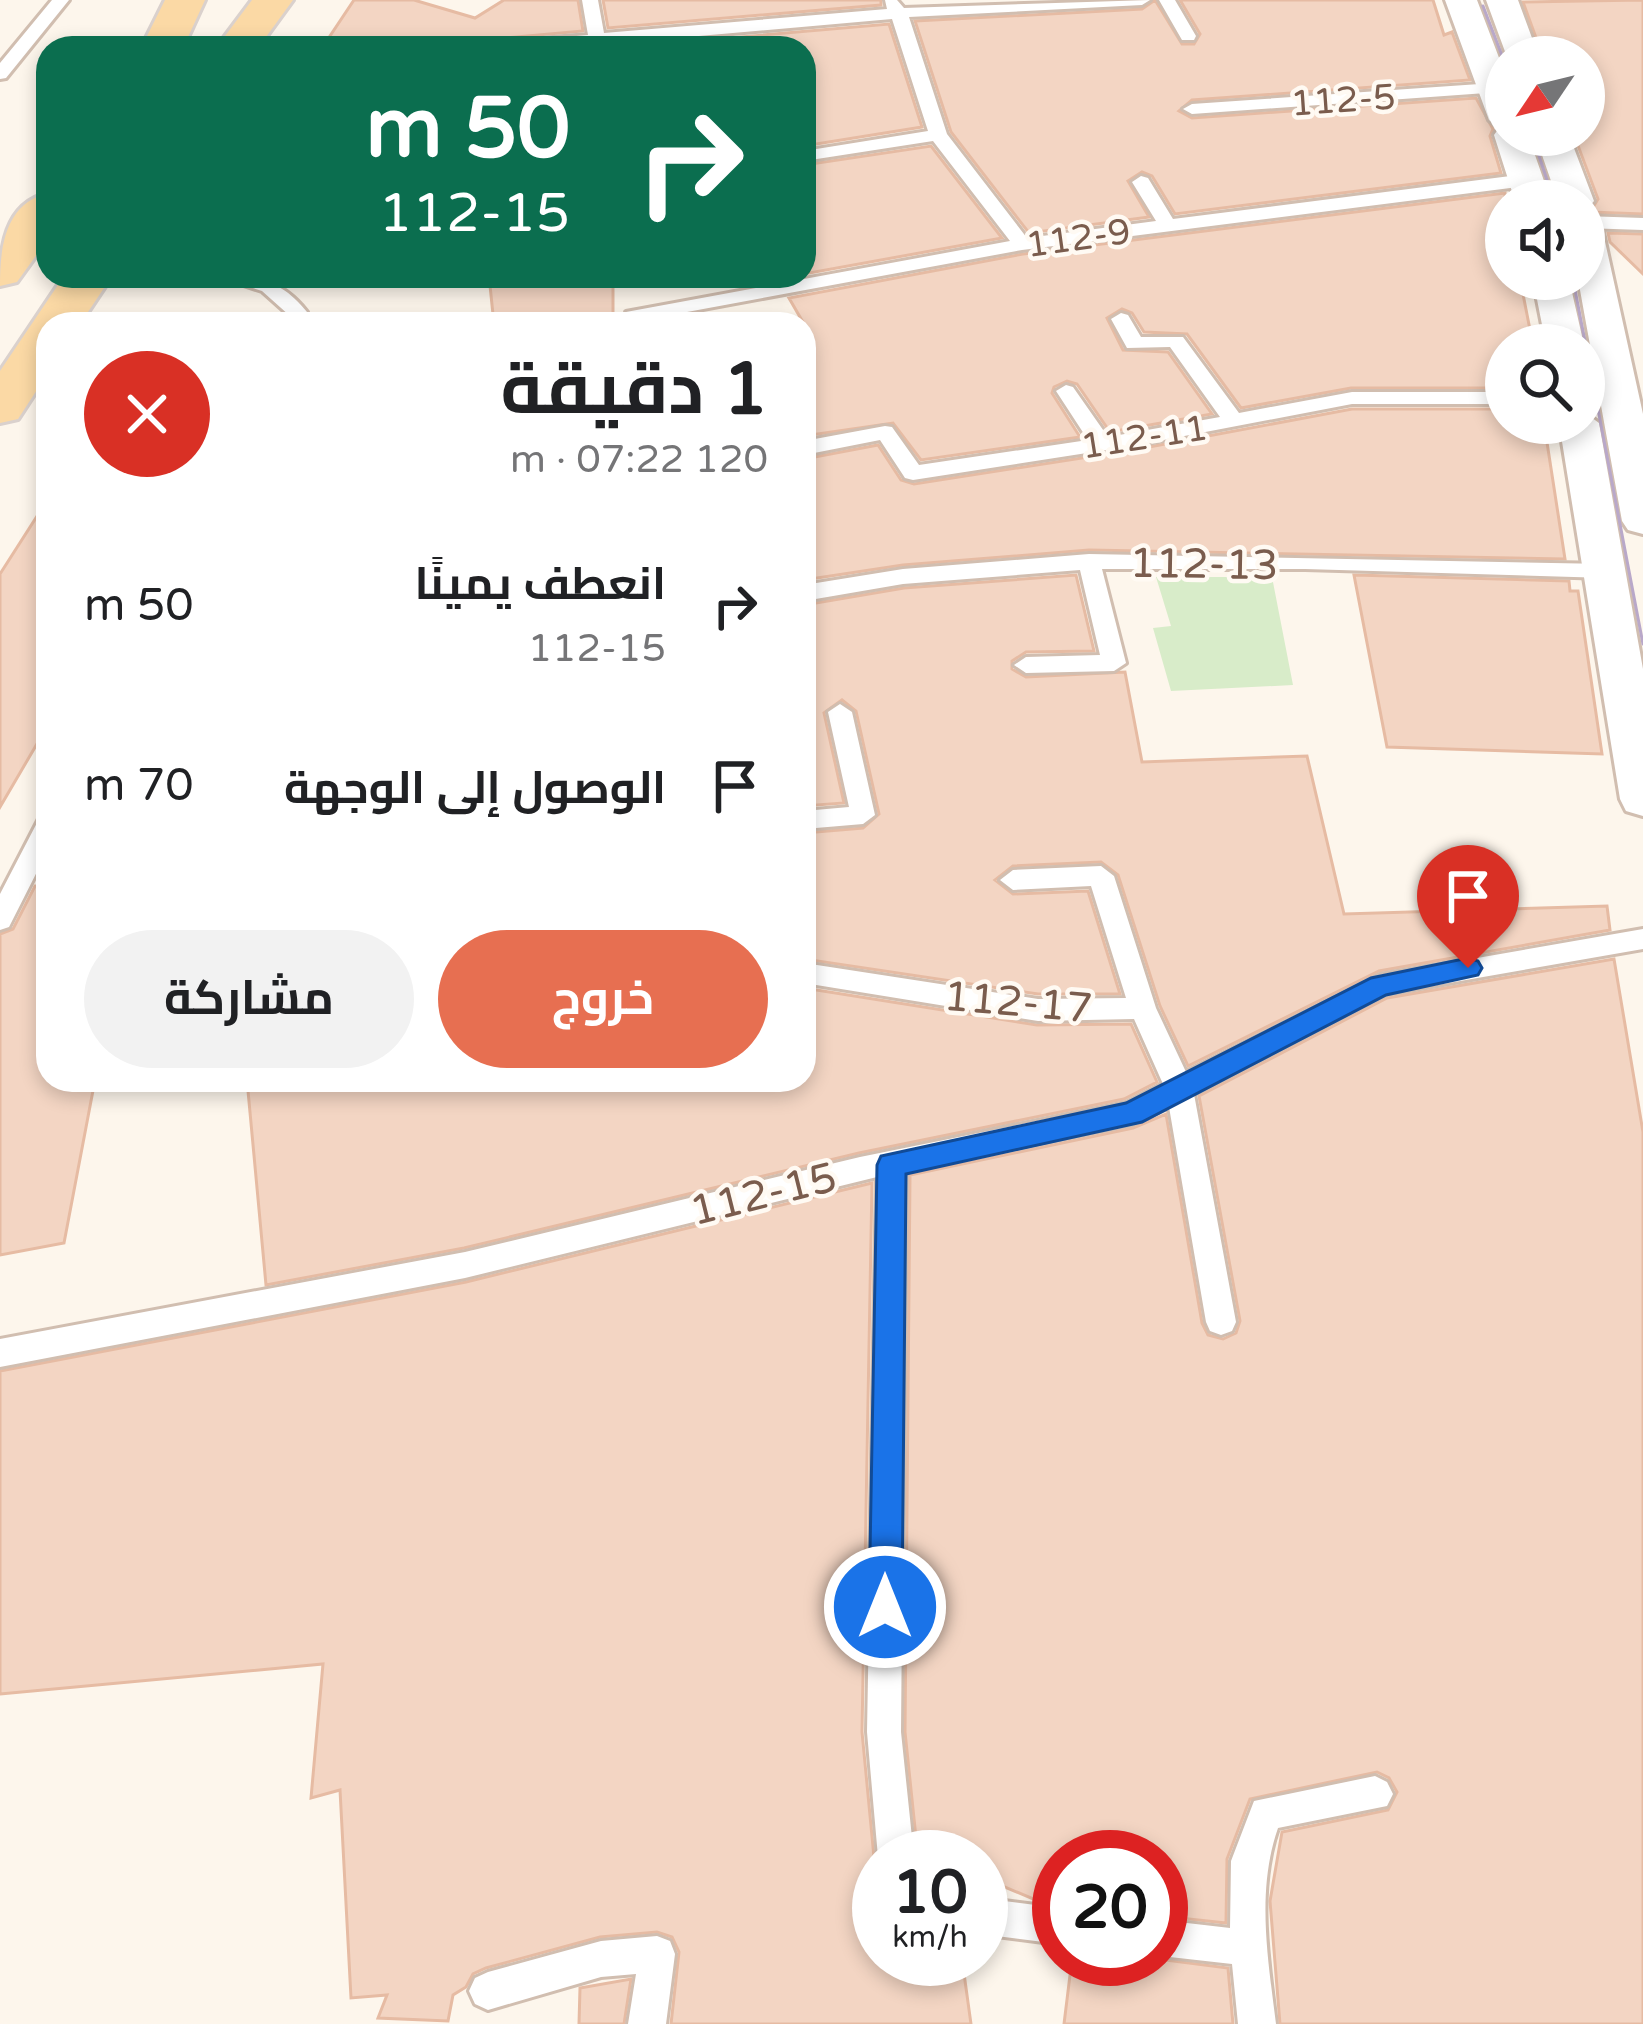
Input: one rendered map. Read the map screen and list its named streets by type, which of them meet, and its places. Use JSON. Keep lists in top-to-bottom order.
{
  "streets": {
    "lane": [
      "112-5",
      "112-9",
      "112-11",
      "112-13",
      "112-17",
      "112-15"
    ]
  },
  "crossings": [
    ["112-17", "112-15"]
  ],
  "north": "bottom left",
  "page": {
    "turn": ["50 m", "112-15"],
    "heading": ["1 دقيقة", "120 m · 07:22"],
    "list": [
      {
        "name": "انعطف يمينًا",
        "note": "112-15",
        "value": "50 m"
      },
      {
        "name": "الوصول إلى الوجهة",
        "value": "70 m"
      }
    ],
    "buttons": ["خروج", "مشاركة"],
    "speed": "10 km/h",
    "limit": "20"
  }
}
